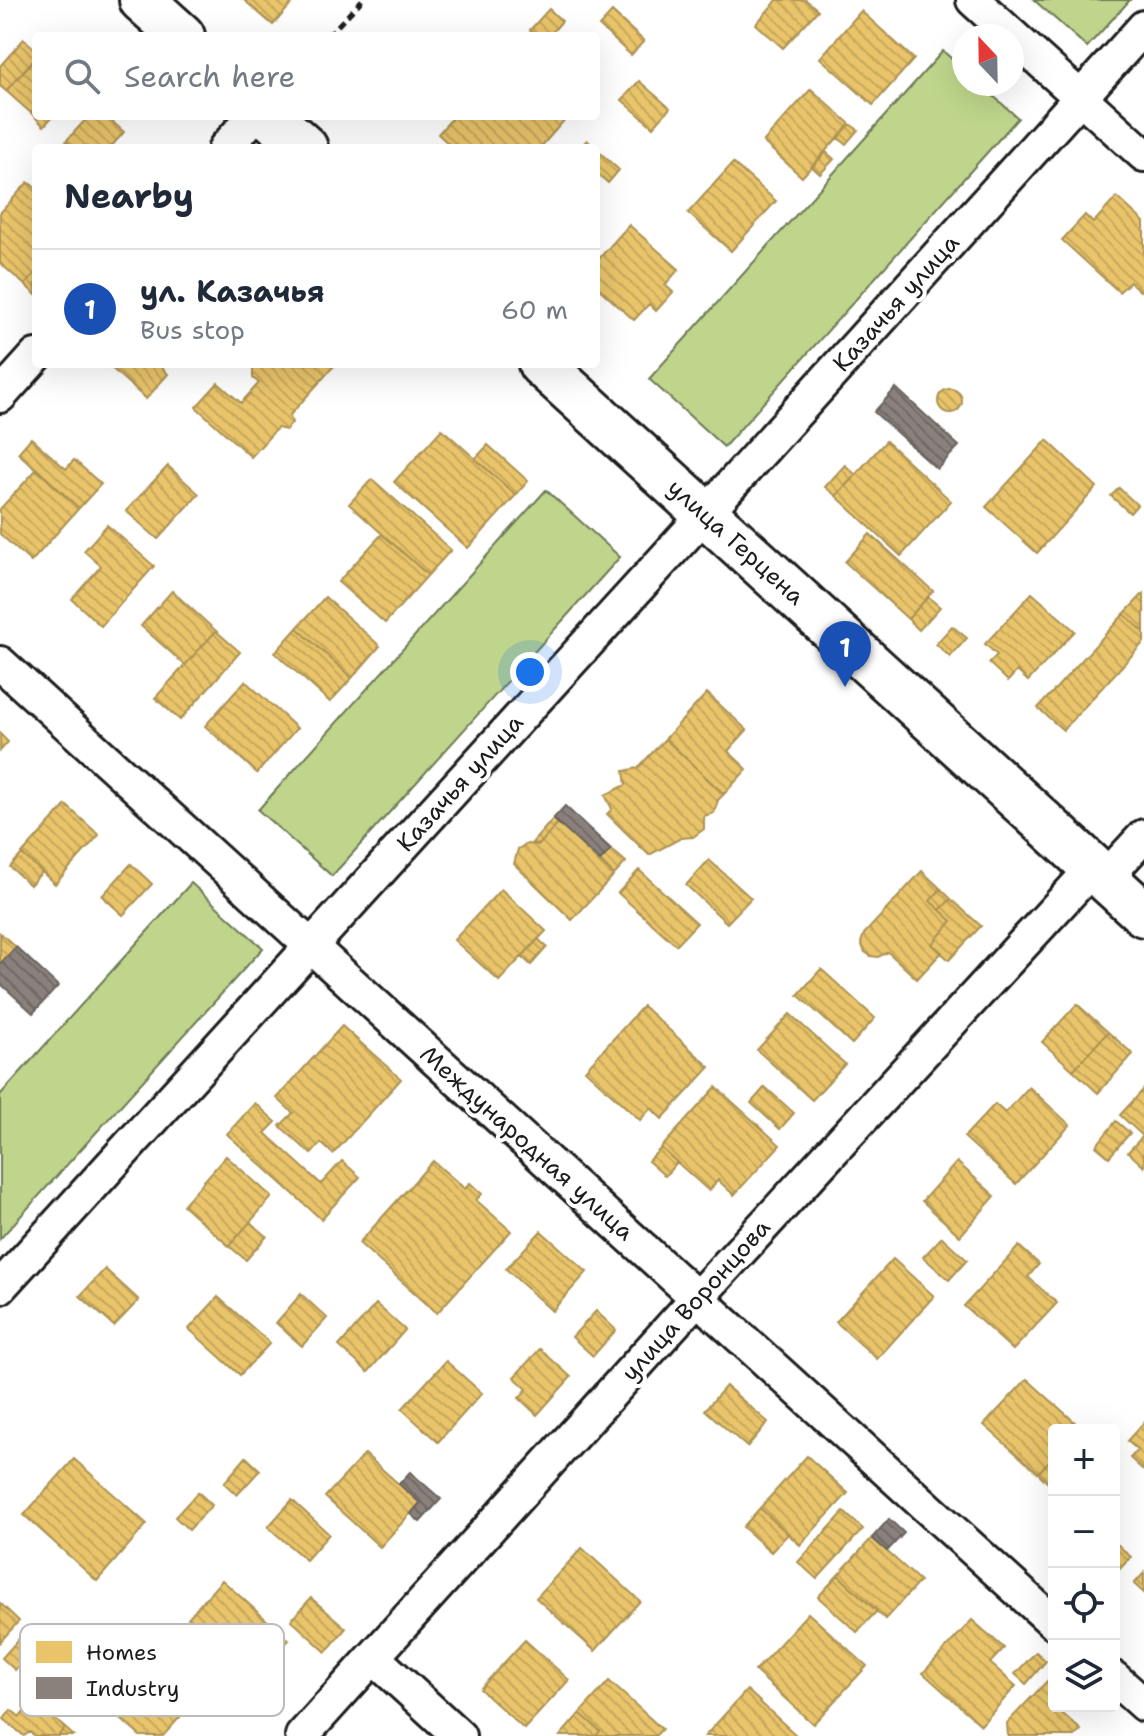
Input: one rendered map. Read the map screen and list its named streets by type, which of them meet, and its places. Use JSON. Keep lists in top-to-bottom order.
{
  "streets": {
    "street": [
      "Казачья улица",
      "улица Герцена",
      "Международная улица",
      "улица Воронцова"
    ]
  },
  "crossings": [
    ["Казачья улица", "улица Герцена"],
    ["Казачья улица", "Международная улица"],
    ["улица Герцена", "улица Воронцова"],
    ["Международная улица", "улица Воронцова"]
  ],
  "legend": ["Homes", "Industry"],
  "north": "top",
  "page": {
    "search": "Search here",
    "heading": "Nearby",
    "list": [
      {
        "mark": "1",
        "name": "ул. Казачья",
        "note": "Bus stop",
        "value": "60 m"
      }
    ],
    "pins": "1",
    "map_buttons": ["+", "−"]
  }
}
